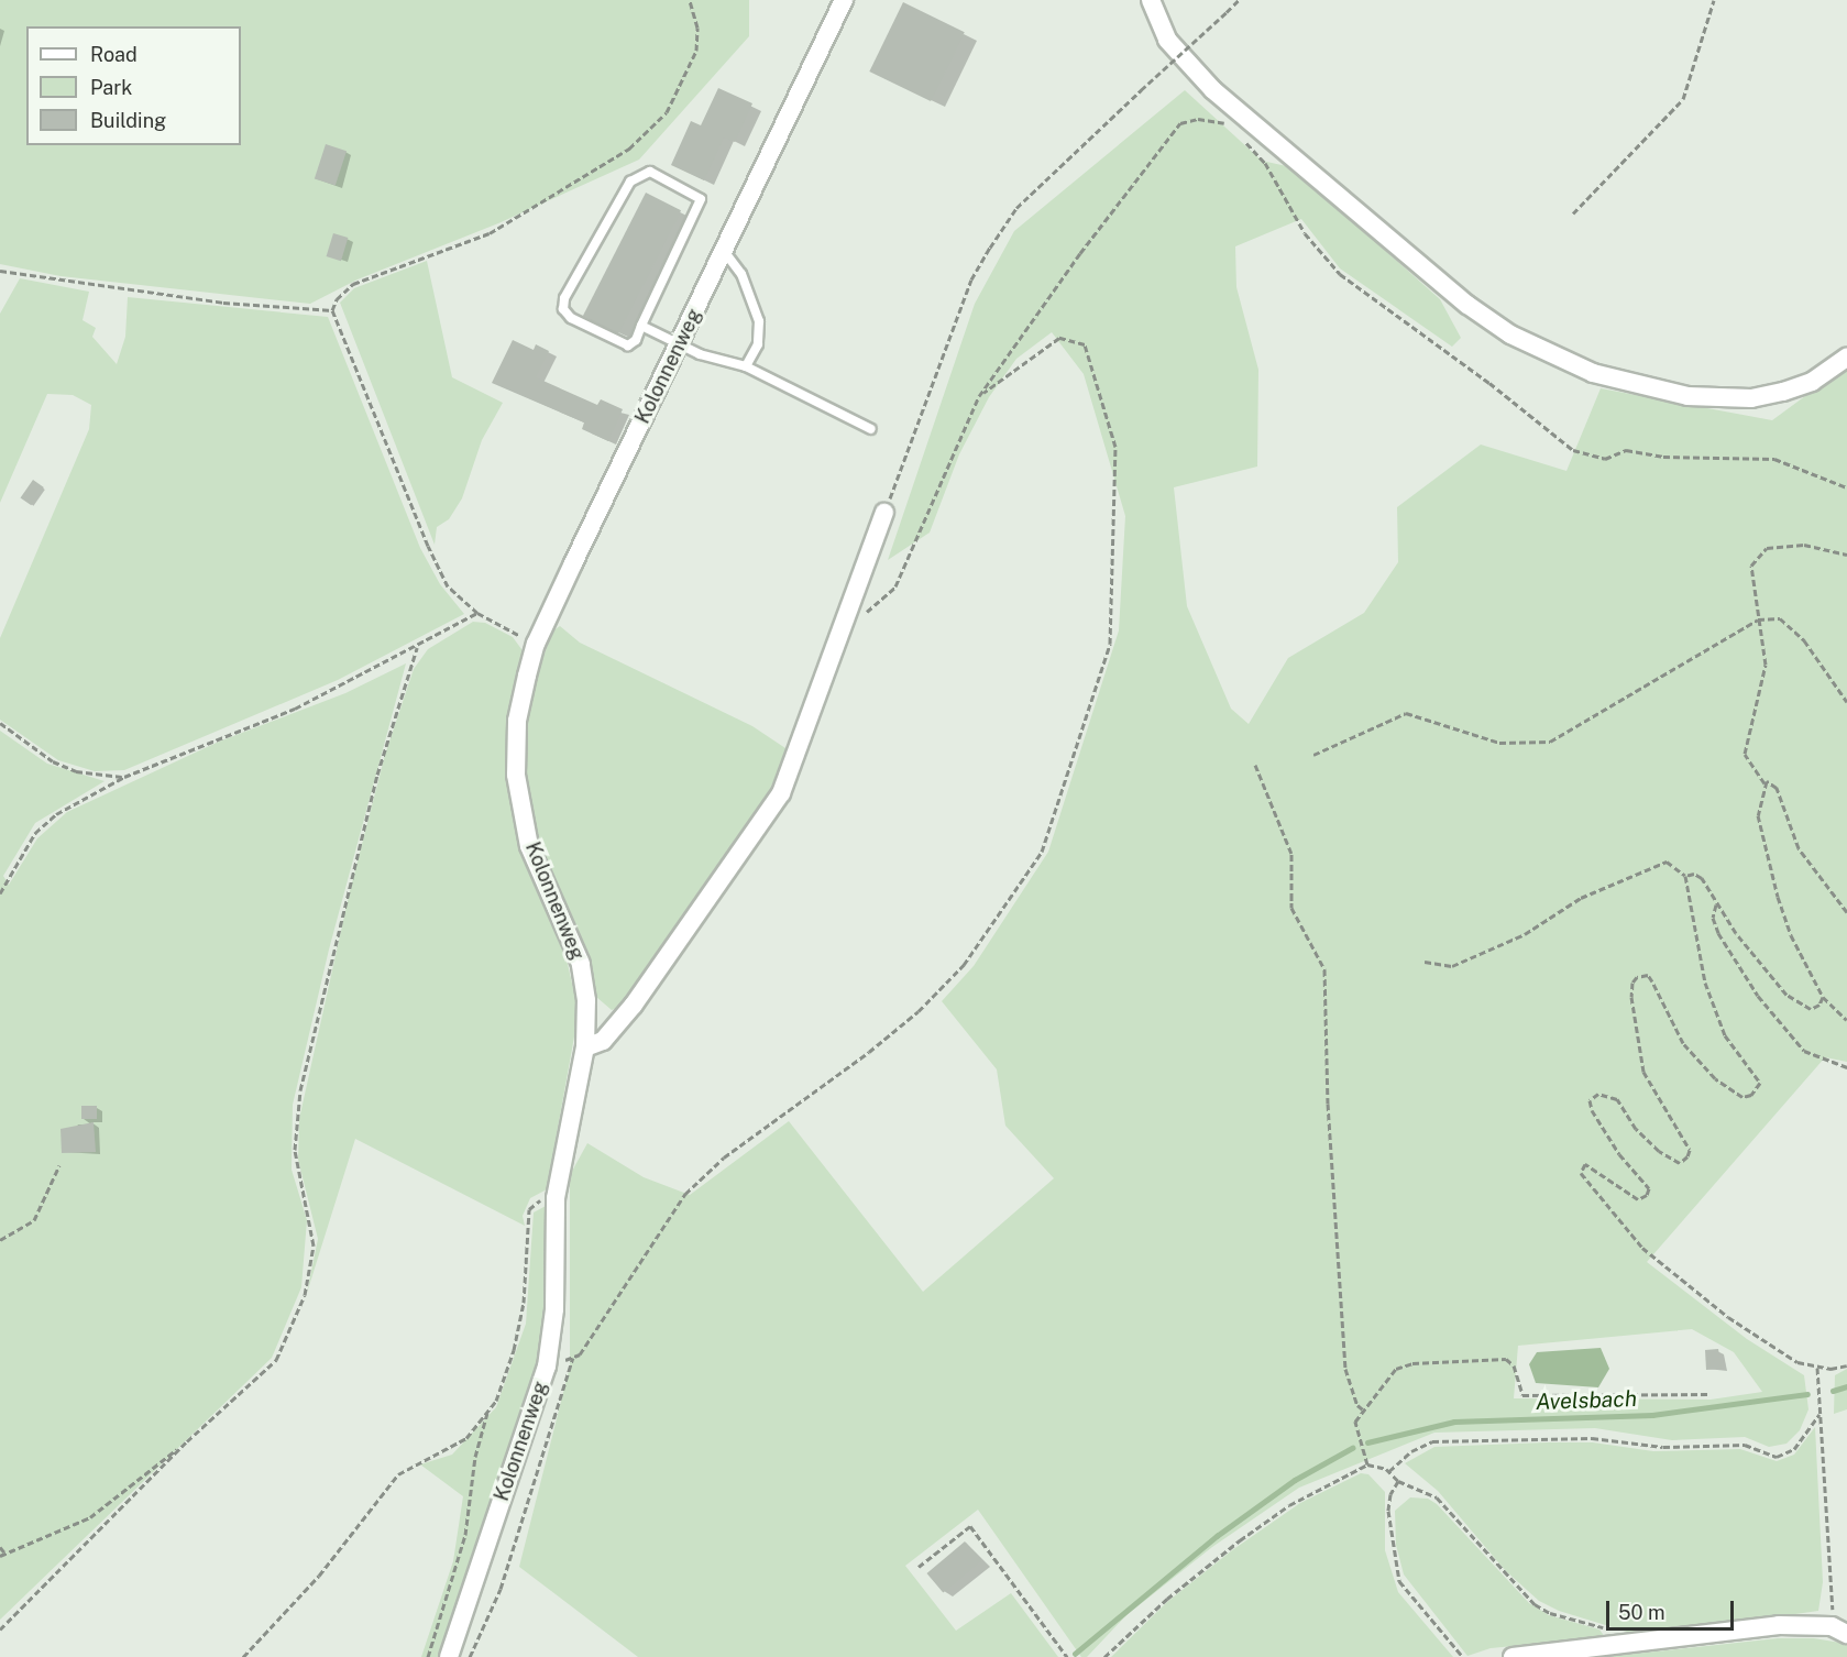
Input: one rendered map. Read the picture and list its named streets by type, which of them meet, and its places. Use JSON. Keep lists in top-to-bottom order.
{
  "streets": {
    "street": ["Kolonnenweg"]
  },
  "water": ["Avelsbach"],
  "legend": ["Road", "Park", "Building"],
  "scale_bar": "50 m"
}
